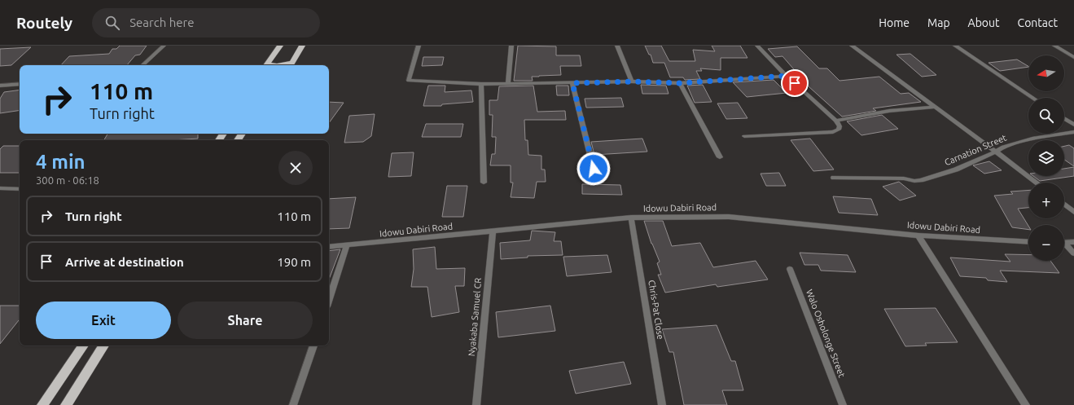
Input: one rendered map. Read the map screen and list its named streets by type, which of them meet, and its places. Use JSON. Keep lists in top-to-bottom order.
{
  "streets": {
    "street": [
      "Carnation Street",
      "Idowu Dabiri Road",
      "Chris-Pat Close",
      "Nyakaba Samuel CR",
      "Walo Osholonge Street"
    ]
  },
  "crossings": [
    ["Idowu Dabiri Road", "Chris-Pat Close"],
    ["Idowu Dabiri Road", "Nyakaba Samuel CR"]
  ],
  "north": "left",
  "page": {
    "header": "Routely",
    "search": "Search here",
    "nav": [
      "Home",
      "Map",
      "About",
      "Contact"
    ],
    "map_buttons": ["+", "−"],
    "turn": ["110 m", "Turn right"],
    "heading": ["4 min", "300 m · 06:18"],
    "list": [
      {
        "name": "Turn right",
        "value": "110 m"
      },
      {
        "name": "Arrive at destination",
        "value": "190 m"
      }
    ],
    "buttons": ["Exit", "Share"]
  }
}
